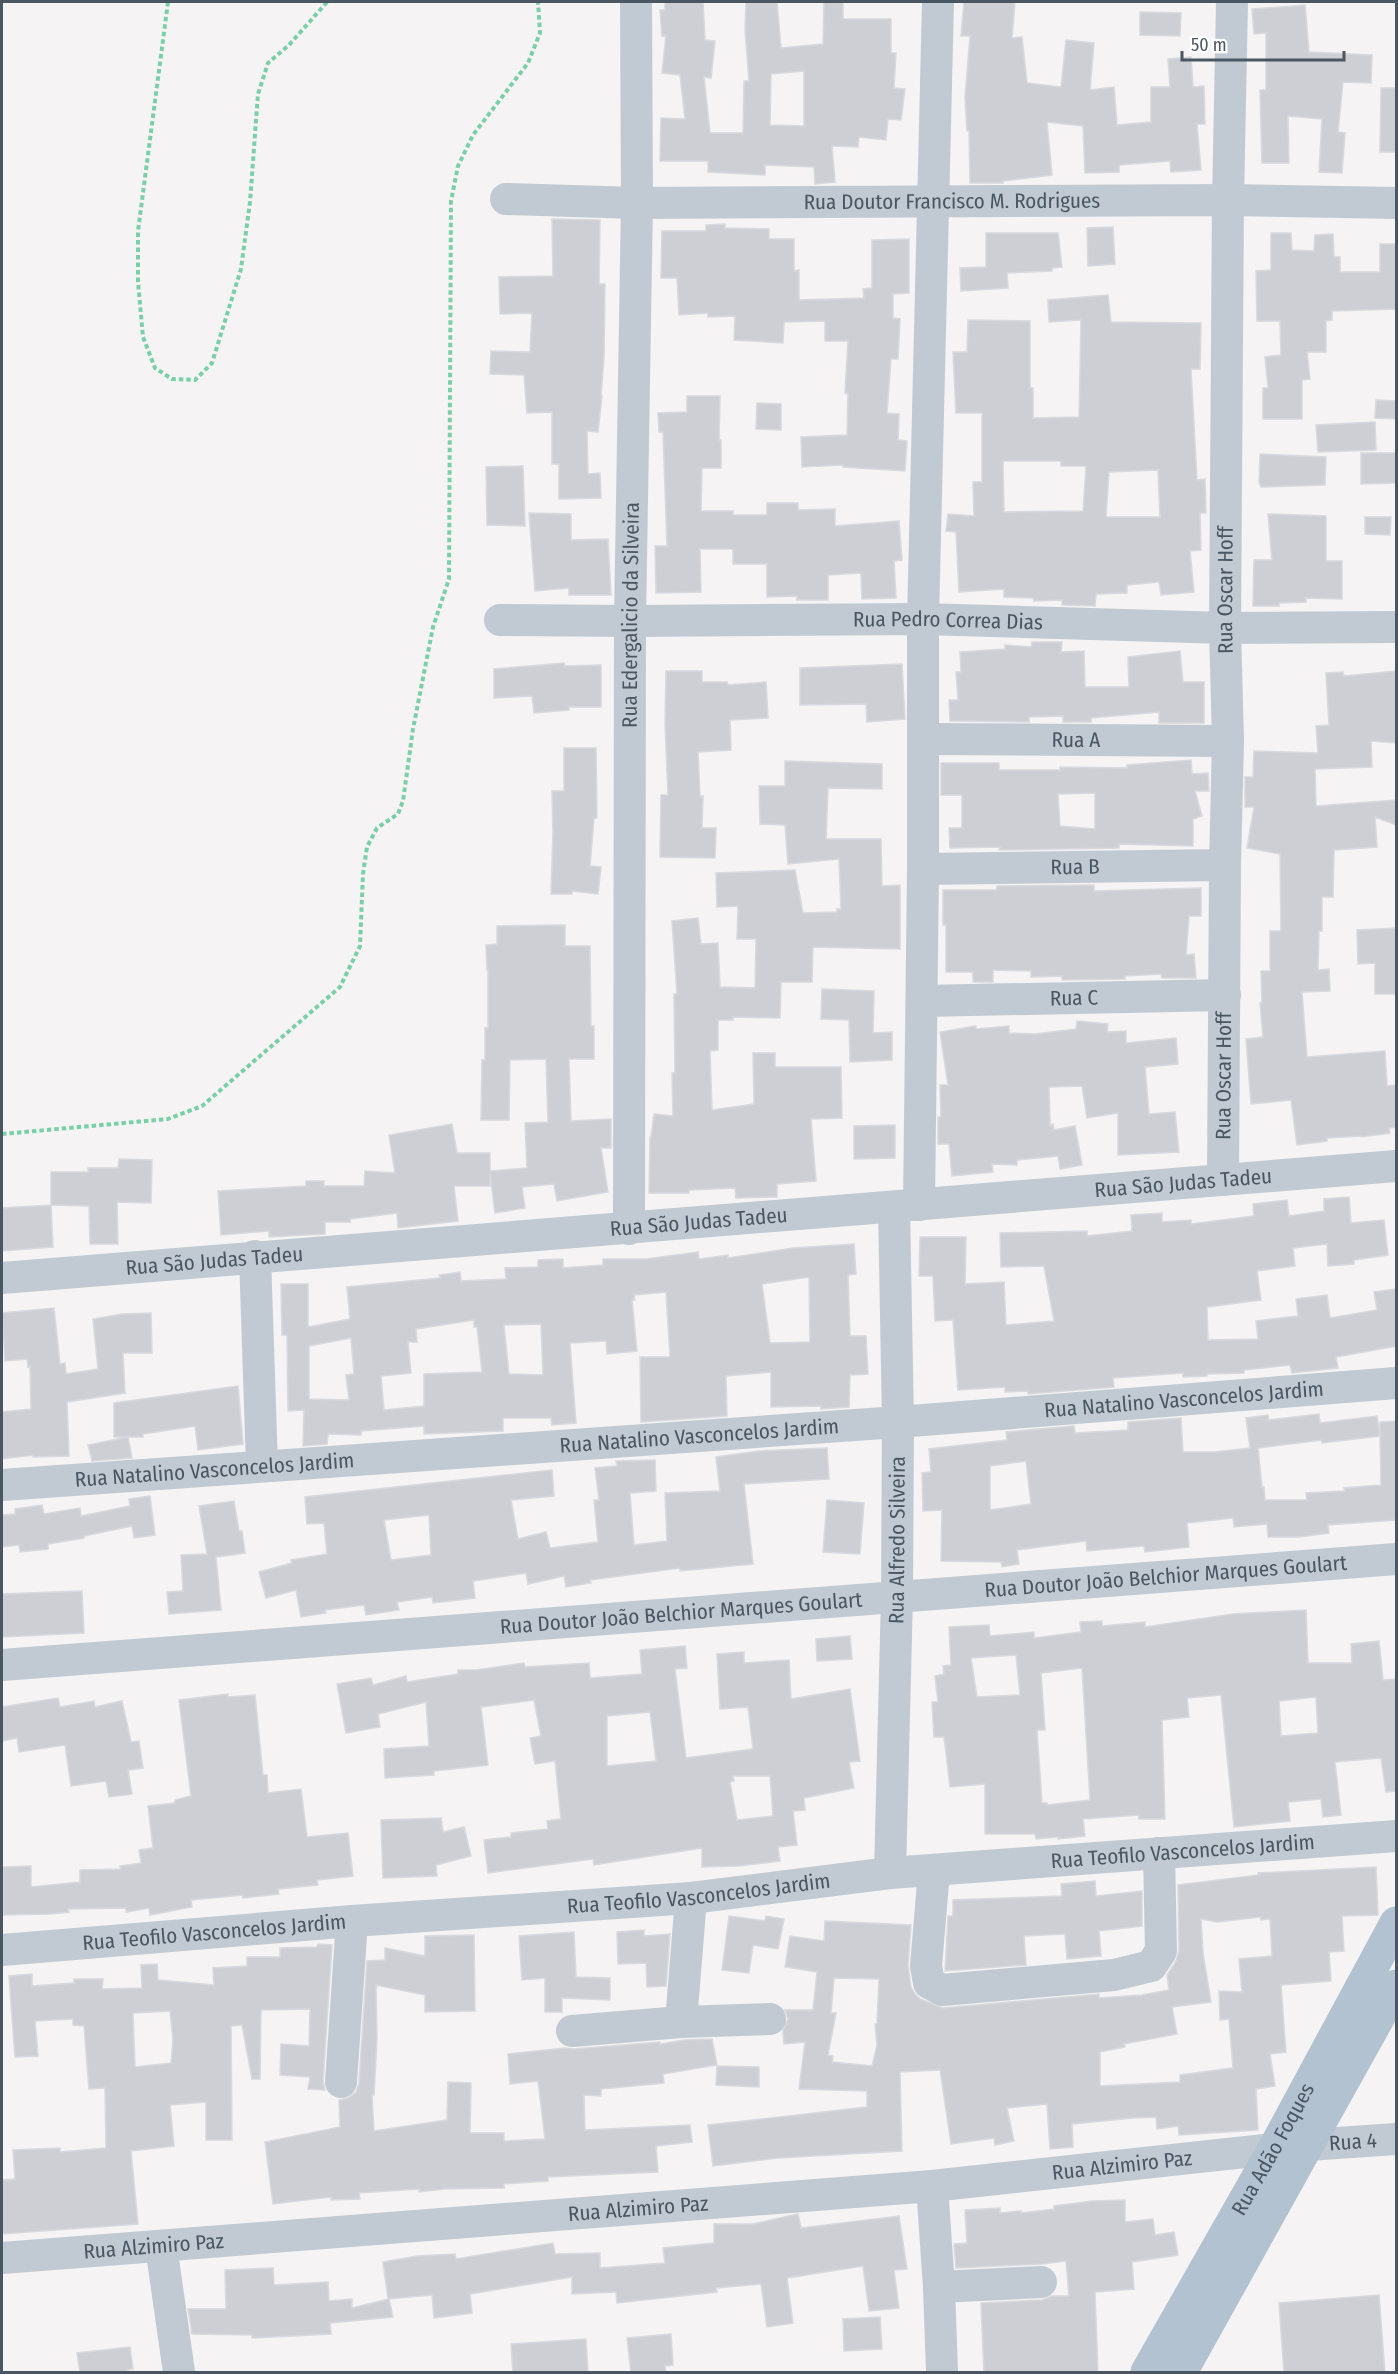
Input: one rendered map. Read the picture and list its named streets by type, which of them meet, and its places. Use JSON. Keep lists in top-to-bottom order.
{
  "streets": {
    "main road": ["Rua Adão Foques"],
    "street": [
      "Rua Doutor Francisco M. Rodrigues",
      "Rua Oscar Hoff",
      "Rua Edergalicio da Silveira",
      "Rua Pedro Correa Dias",
      "Rua A",
      "Rua B",
      "Rua C",
      "Rua São Judas Tadeu",
      "Rua Natalino Vasconcelos Jardim",
      "Rua Alfredo Silveira",
      "Rua Doutor João Belchior Marques Goulart",
      "Rua Teofilo Vasconcelos Jardim",
      "Rua 4",
      "Rua Alzimiro Paz"
    ]
  },
  "crossings": [
    ["Rua Doutor Francisco M. Rodrigues", "Rua Oscar Hoff"],
    ["Rua Doutor Francisco M. Rodrigues", "Rua Edergalicio da Silveira"],
    ["Rua Doutor Francisco M. Rodrigues", "Rua Alfredo Silveira"],
    ["Rua Oscar Hoff", "Rua Pedro Correa Dias"],
    ["Rua Oscar Hoff", "Rua A"],
    ["Rua Oscar Hoff", "Rua B"],
    ["Rua Oscar Hoff", "Rua C"],
    ["Rua Oscar Hoff", "Rua São Judas Tadeu"],
    ["Rua Edergalicio da Silveira", "Rua Pedro Correa Dias"],
    ["Rua Edergalicio da Silveira", "Rua São Judas Tadeu"],
    ["Rua Pedro Correa Dias", "Rua Alfredo Silveira"],
    ["Rua A", "Rua Alfredo Silveira"],
    ["Rua B", "Rua Alfredo Silveira"],
    ["Rua C", "Rua Alfredo Silveira"],
    ["Rua São Judas Tadeu", "Rua Alfredo Silveira"],
    ["Rua Natalino Vasconcelos Jardim", "Rua Alfredo Silveira"],
    ["Rua Alfredo Silveira", "Rua Doutor João Belchior Marques Goulart"],
    ["Rua Alfredo Silveira", "Rua Teofilo Vasconcelos Jardim"],
    ["Rua 4", "Rua Adão Foques"],
    ["Rua Adão Foques", "Rua Alzimiro Paz"]
  ],
  "scale_bar": "50 m"
}
